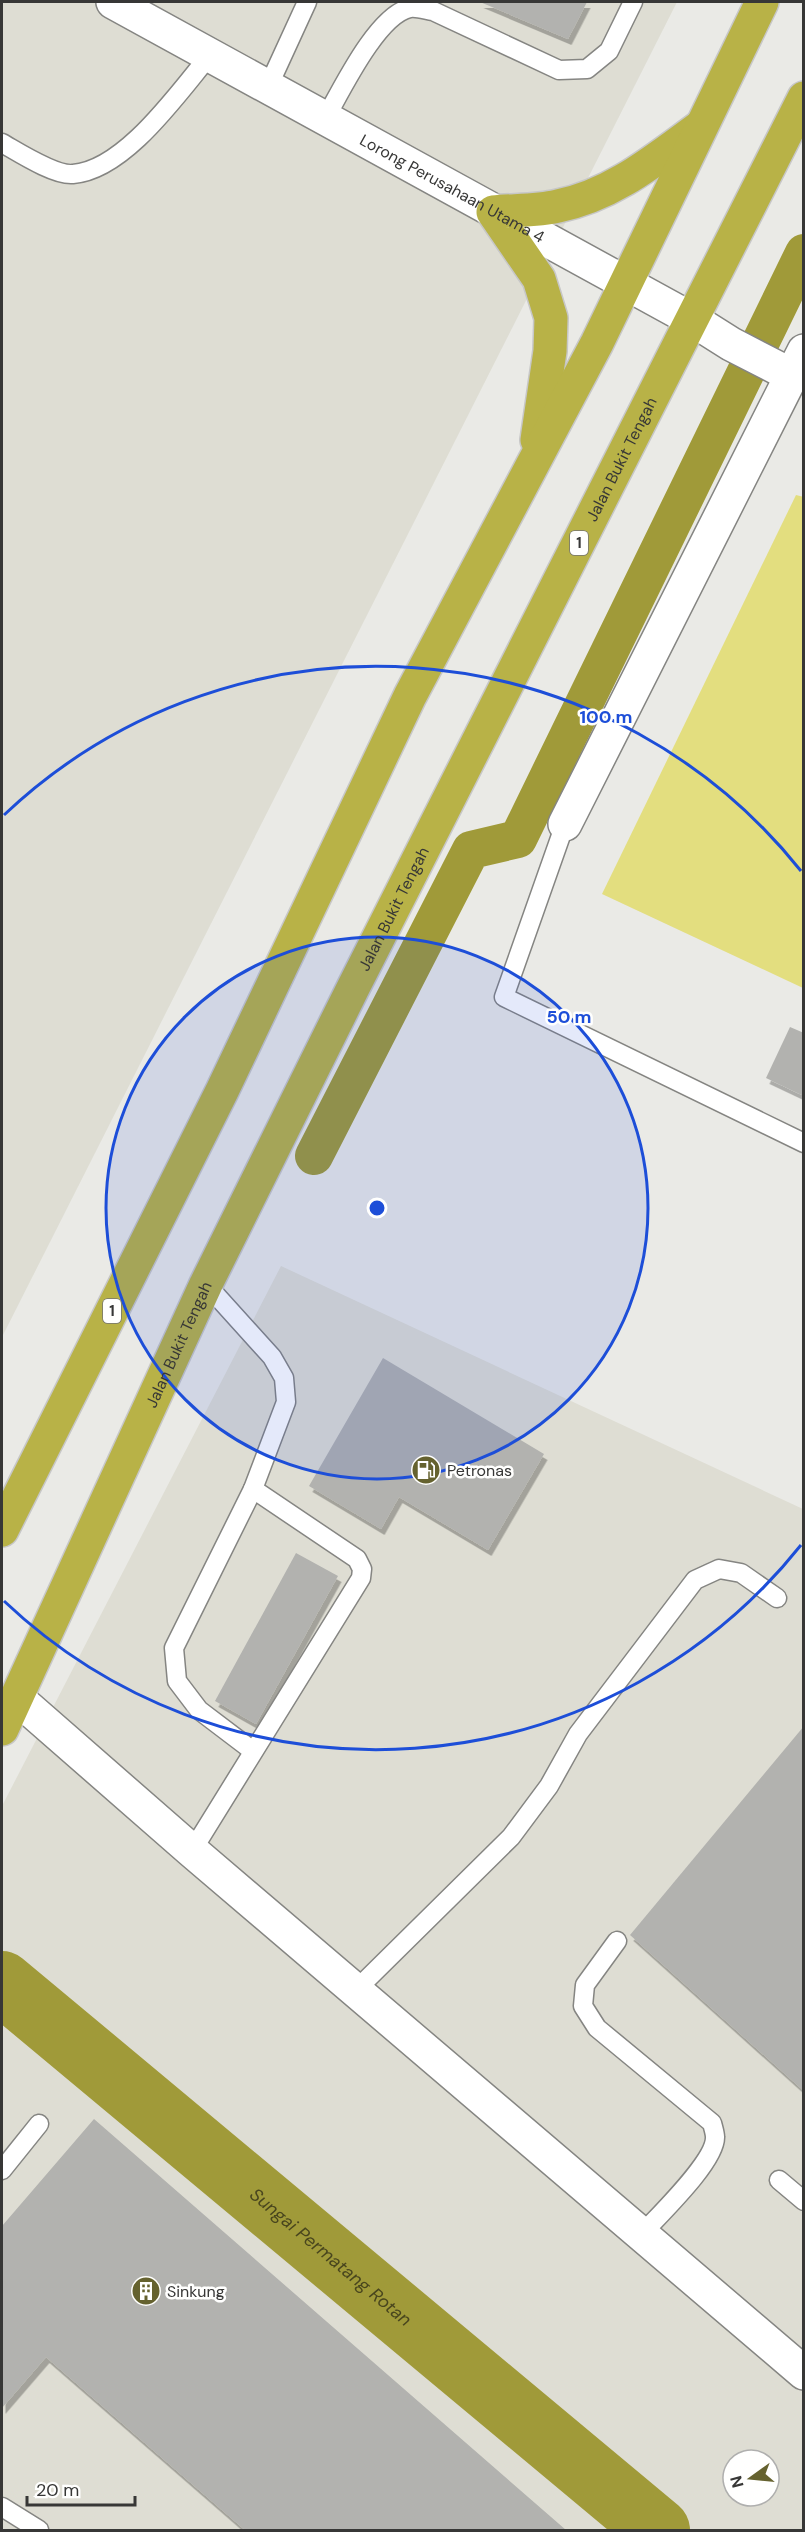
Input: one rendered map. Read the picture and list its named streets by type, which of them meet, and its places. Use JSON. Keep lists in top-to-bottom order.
{
  "streets": {
    "highway": ["Jalan Bukit Tengah", "1"],
    "street": ["Lorong Perusahaan Utama 4"]
  },
  "crossings": [
    ["Lorong Perusahaan Utama 4", "Jalan Bukit Tengah"],
    ["Lorong Perusahaan Utama 4", "1"]
  ],
  "water": ["Sungai Permatang Rotan"],
  "places": {
    "fuel station": ["Petronas"],
    "building": ["Sinkung"]
  },
  "scale_bar": "20 m",
  "north": "left",
  "rings": ["100 m", "50 m"]
}
